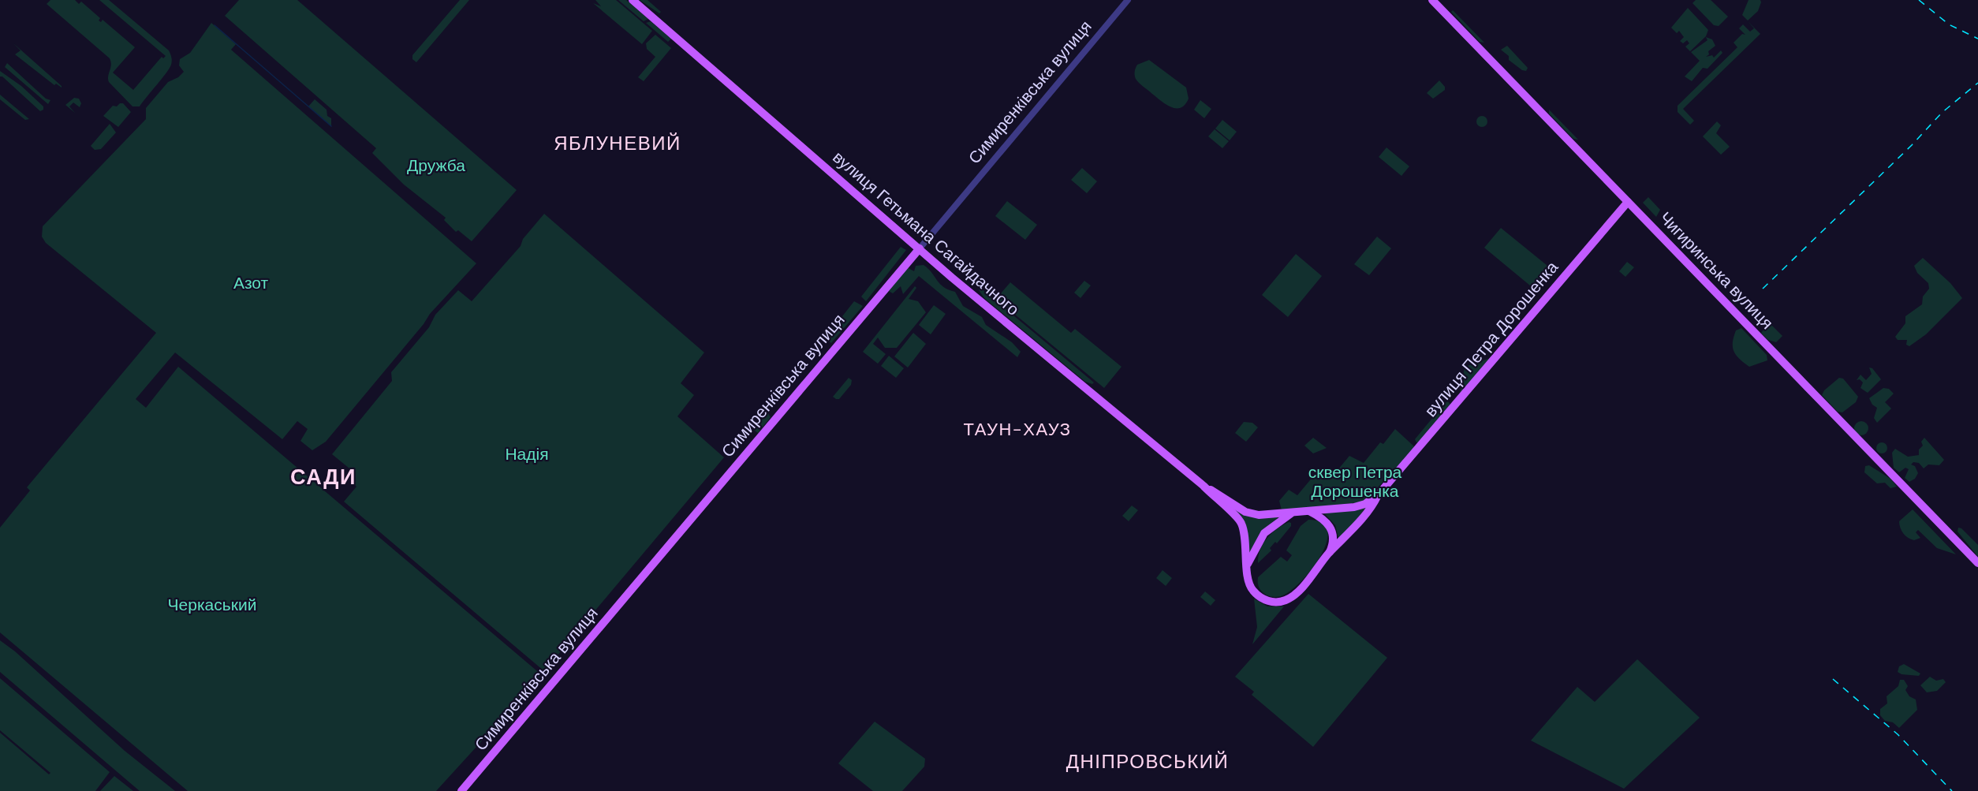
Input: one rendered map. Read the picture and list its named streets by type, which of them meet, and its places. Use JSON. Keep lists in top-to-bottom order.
{
  "streets": {
    "main road": [
      "Симиренківська вулиця",
      "вулиця Гетьмана Сагайдачного",
      "Чигиринська вулиця",
      "вулиця Петра Дорошенка"
    ]
  },
  "crossings": [
    ["Симиренківська вулиця", "вулиця Гетьмана Сагайдачного"],
    ["вулиця Гетьмана Сагайдачного", "вулиця Петра Дорошенка"],
    ["Чигиринська вулиця", "вулиця Петра Дорошенка"]
  ],
  "districts": [
    "ЯБЛУНЕВИЙ",
    "ТАУН-ХАУЗ",
    "САДИ",
    "ДНІПРОВСЬКИЙ"
  ],
  "parks": [
    "Дружба",
    "Азот",
    "Надія",
    "сквер Петра Дорошенка",
    "Черкаський"
  ]
}
